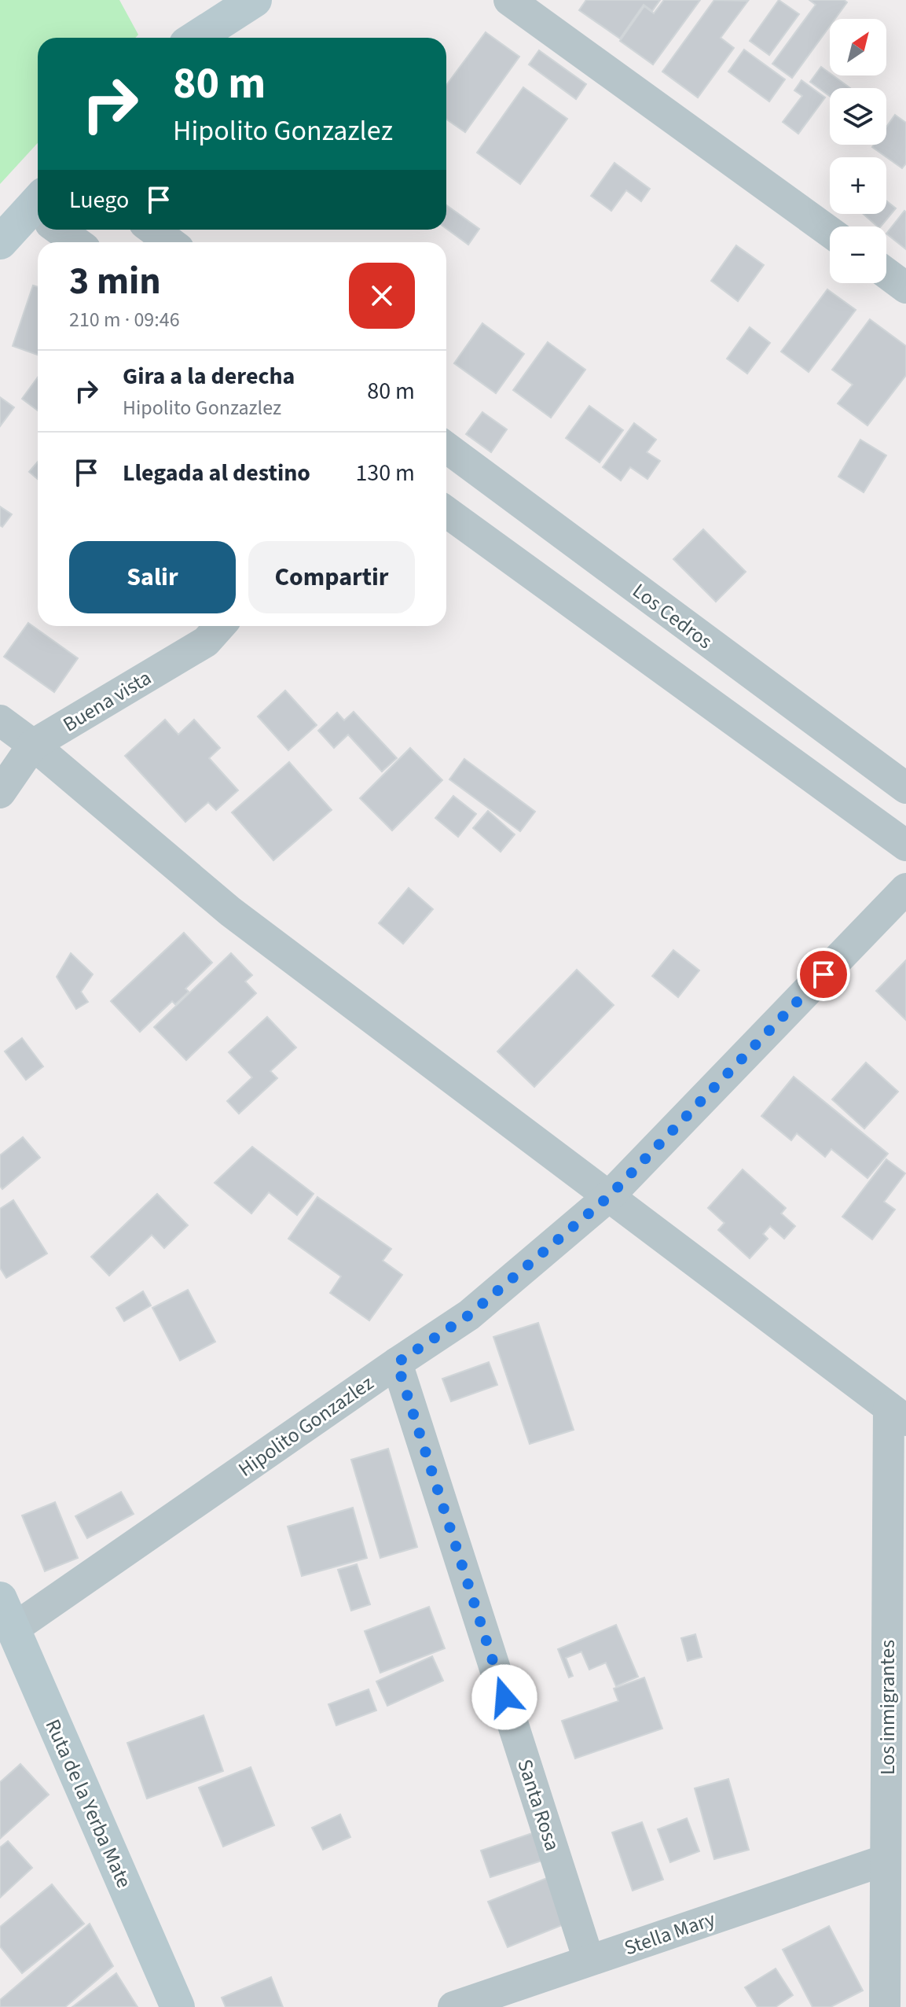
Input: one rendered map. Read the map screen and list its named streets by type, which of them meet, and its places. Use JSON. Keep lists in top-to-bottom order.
{
  "streets": {
    "main road": ["Ruta de la Yerba Mate"],
    "street": [
      "Los Cedros",
      "Buena vista",
      "Hipolito Gonzazlez",
      "Los inmigrantes",
      "Santa Rosa",
      "Stella Mary"
    ]
  },
  "crossings": [
    ["Hipolito Gonzazlez", "Ruta de la Yerba Mate"],
    ["Hipolito Gonzazlez", "Santa Rosa"],
    ["Los inmigrantes", "Stella Mary"],
    ["Santa Rosa", "Stella Mary"]
  ],
  "north": "top right",
  "page": {
    "map_buttons": ["+", "−"],
    "turn": ["80 m", "Hipolito Gonzazlez"],
    "then": "Luego",
    "heading": ["3 min", "210 m · 09:46"],
    "list": [
      {
        "name": "Gira a la derecha",
        "note": "Hipolito Gonzazlez",
        "value": "80 m"
      },
      {
        "name": "Llegada al destino",
        "value": "130 m"
      }
    ],
    "buttons": ["Salir", "Compartir"]
  }
}
